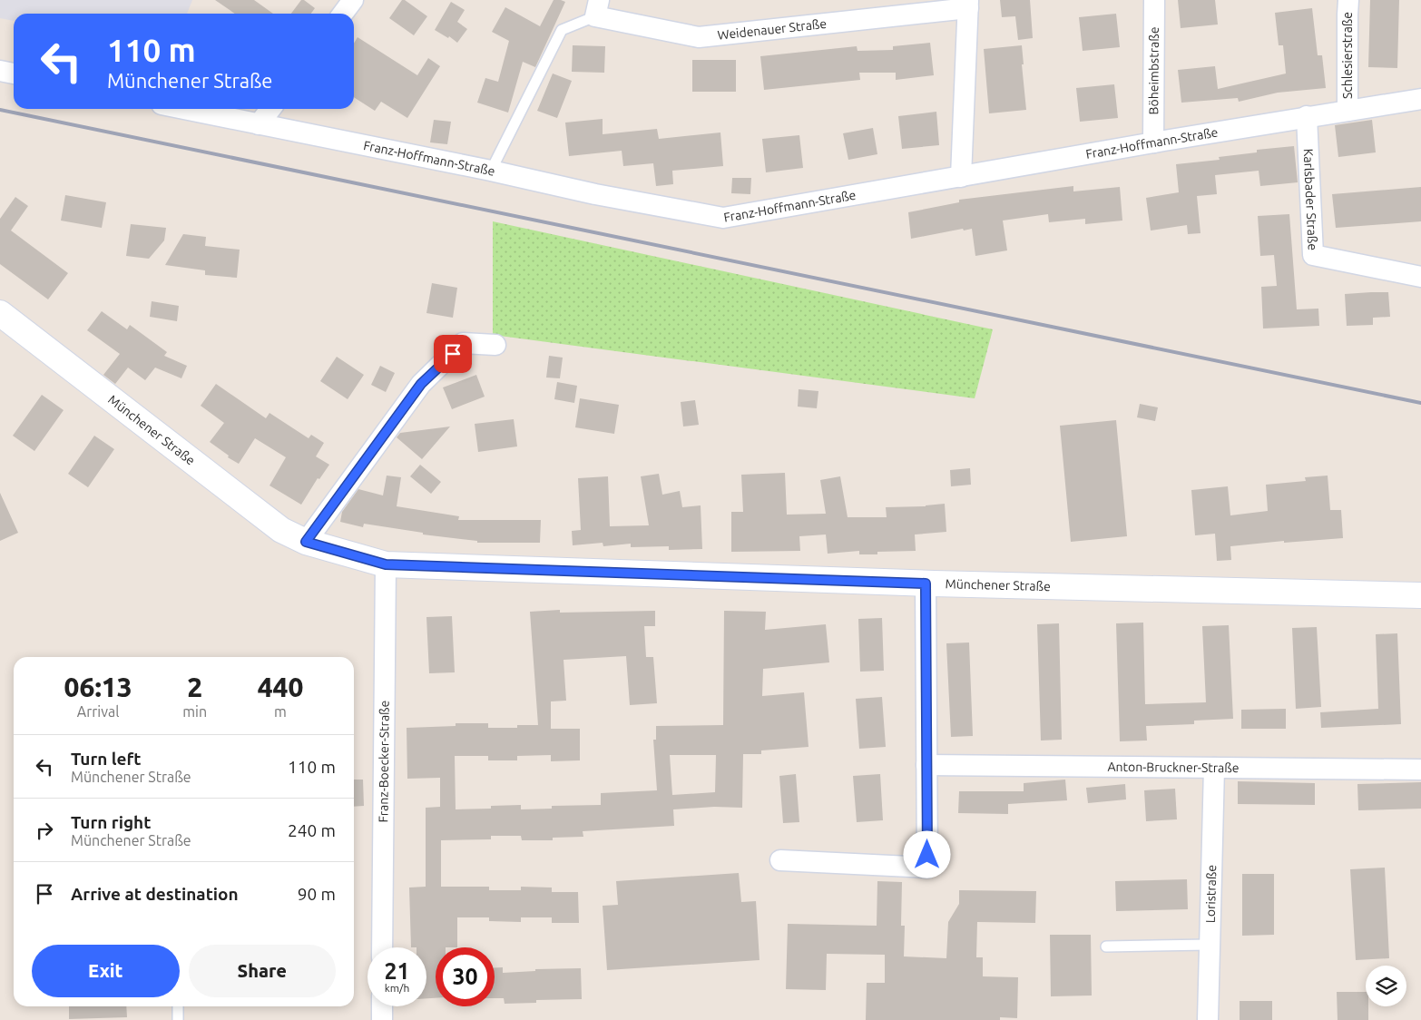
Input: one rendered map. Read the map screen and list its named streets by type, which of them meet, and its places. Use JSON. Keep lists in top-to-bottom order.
{
  "streets": {
    "main road": ["Münchener Straße"],
    "street": [
      "Weidenauer Straße",
      "Schlesierstraße",
      "Böheimbstraße",
      "Franz-Hoffmann-Straße",
      "Karlsbader Straße",
      "Franz-Boecker-Straße",
      "Anton-Bruckner-Straße",
      "Loristraße"
    ]
  },
  "crossings": [
    ["Weidenauer Straße", "Franz-Hoffmann-Straße"],
    ["Schlesierstraße", "Franz-Hoffmann-Straße"],
    ["Böheimbstraße", "Franz-Hoffmann-Straße"],
    ["Franz-Hoffmann-Straße", "Karlsbader Straße"],
    ["Münchener Straße", "Franz-Boecker-Straße"],
    ["Anton-Bruckner-Straße", "Loristraße"]
  ],
  "page": {
    "turn": ["110 m", "Münchener Straße"],
    "eta": [
      "06:13",
      "Arrival",
      "2",
      "min",
      "440",
      "m"
    ],
    "list": [
      {
        "name": "Turn left",
        "note": "Münchener Straße",
        "value": "110 m"
      },
      {
        "name": "Turn right",
        "note": "Münchener Straße",
        "value": "240 m"
      },
      {
        "name": "Arrive at destination",
        "value": "90 m"
      }
    ],
    "buttons": ["Exit", "Share"],
    "speed": "21 km/h",
    "limit": "30"
  }
}
